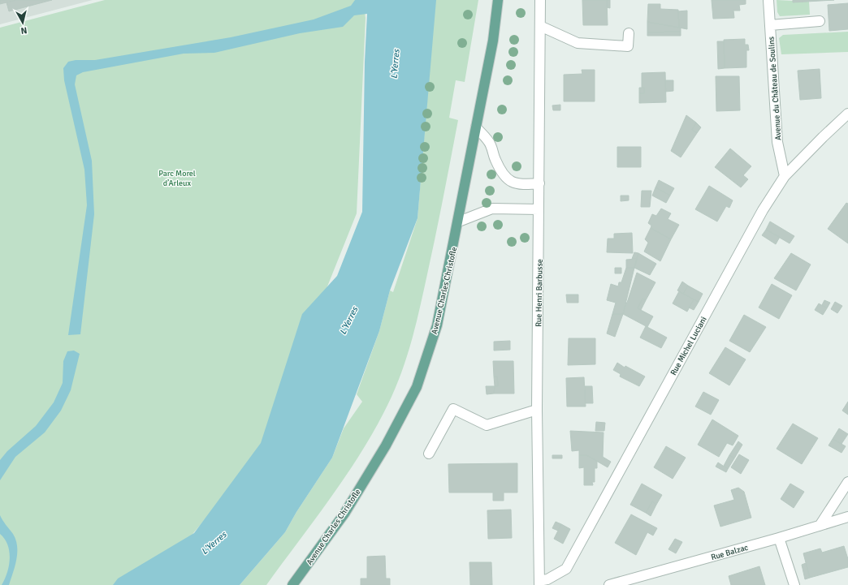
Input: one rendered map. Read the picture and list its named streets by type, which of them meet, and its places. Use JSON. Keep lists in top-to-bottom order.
{
  "streets": {
    "main road": ["Avenue Charles Christofle"],
    "street": [
      "Avenue du Château de Soulins",
      "Rue Henri Barbusse",
      "Rue Michel Luciani",
      "Rue Balzac"
    ]
  },
  "crossings": [
    ["Avenue du Château de Soulins", "Rue Michel Luciani"],
    ["Rue Henri Barbusse", "Rue Michel Luciani"]
  ],
  "water": ["L'Yerres"],
  "parks": ["Parc Morel d’Arleux"],
  "north": "bottom"
}
